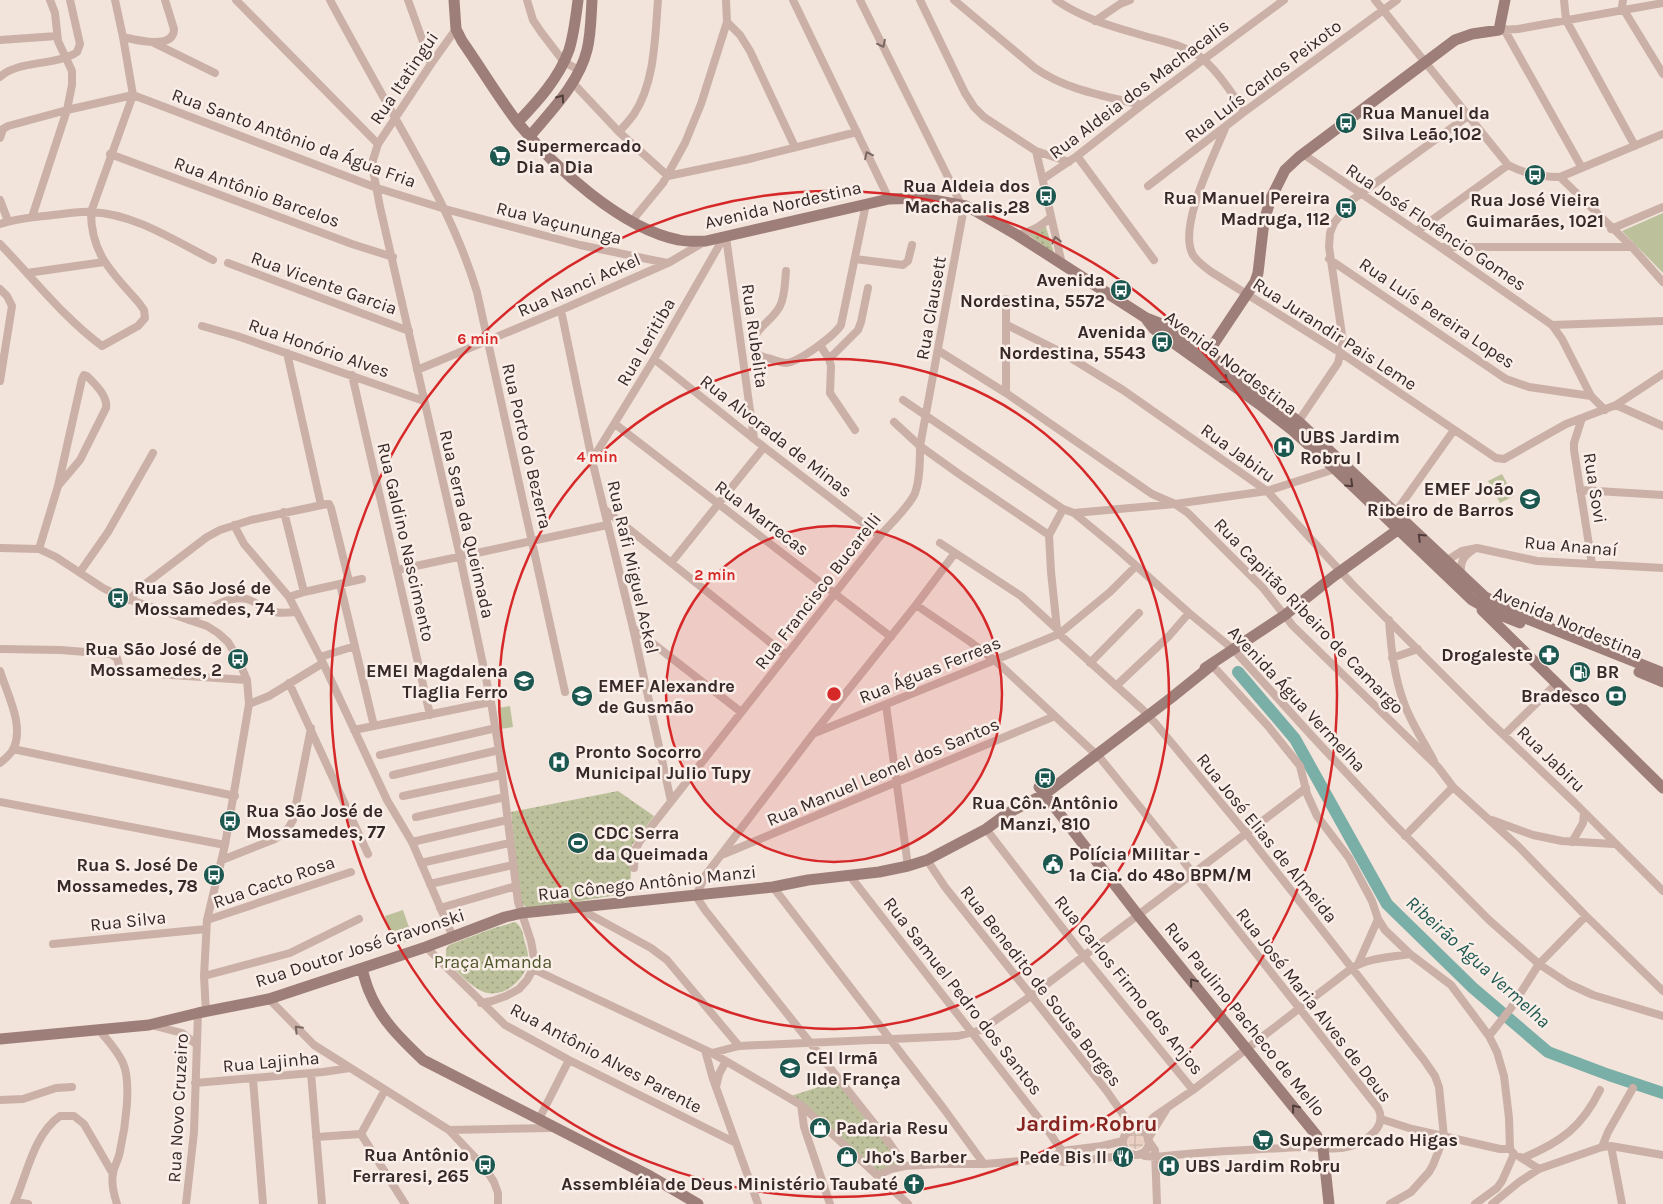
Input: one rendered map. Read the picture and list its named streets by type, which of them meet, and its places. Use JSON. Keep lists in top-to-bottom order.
{
  "streets": {
    "street": [
      "Rua Itatingui",
      "Rua Luís Carlos Peixoto",
      "Rua Aldeia dos Machacalis",
      "Rua Santo Antônio da Água Fria",
      "Rua Antônio Barcelos",
      "Avenida Nordestina",
      "Rua Vaçununga",
      "Rua José Florêncio Gomes",
      "Rua Vicente Garcia",
      "Rua Nanci Ackel",
      "Rua Clausett",
      "Rua Luís Pereira Lopes",
      "Rua Jurandir Pais Leme",
      "Rua Rubelita",
      "Rua Leritiba",
      "Rua Honório Alves",
      "Rua Alvorada de Minas",
      "Rua Porto do Bezerra",
      "Rua Jabiru",
      "Rua Sovi",
      "Rua Marrecas",
      "Rua Serra da Queimada",
      "Rua Galdino Nascimento",
      "Rua Ananaí",
      "Rua Rafi Miguel Ackel",
      "Rua Francisco Bucarelli",
      "Rua Capitão Ribeiro de Camargo",
      "Rua Águas Ferreas",
      "Avenida Água Vermelha",
      "Rua Manuel Leonel dos Santos",
      "Rua José Elias de Almeida",
      "Rua Cacto Rosa",
      "Rua Cônego Antônio Manzi",
      "Rua Silva",
      "Rua Doutor José Gravonski",
      "Rua Carlos Firmo dos Anjos",
      "Rua Benedito de Sousa Borges",
      "Rua Samuel Pedro dos Santos",
      "Rua José Maria Alves de Deus",
      "Rua Paulino Pacheco de Mello",
      "Rua Antônio Alves Parente",
      "Rua Lajinha",
      "Rua Novo Cruzeiro"
    ]
  },
  "crossings": [
    ["Rua Itatingui", "Avenida Nordestina"],
    ["Rua Itatingui", "Rua Porto do Bezerra"],
    ["Rua Itatingui", "Rua Serra da Queimada"],
    ["Rua Luís Carlos Peixoto", "Rua Jurandir Pais Leme"],
    ["Rua Aldeia dos Machacalis", "Avenida Nordestina"],
    ["Rua Santo Antônio da Água Fria", "Rua Vaçununga"],
    ["Rua Santo Antônio da Água Fria", "Rua Porto do Bezerra"],
    ["Rua Santo Antônio da Água Fria", "Rua Serra da Queimada"],
    ["Rua Antônio Barcelos", "Rua Serra da Queimada"],
    ["Avenida Nordestina", "Rua Nanci Ackel"],
    ["Avenida Nordestina", "Rua Clausett"],
    ["Avenida Nordestina", "Rua Rubelita"],
    ["Avenida Nordestina", "Rua Leritiba"],
    ["Avenida Nordestina", "Rua Cônego Antônio Manzi"],
    ["Rua Vaçununga", "Rua Nanci Ackel"],
    ["Rua Vaçununga", "Rua Porto do Bezerra"],
    ["Rua José Florêncio Gomes", "Rua Luís Pereira Lopes"],
    ["Rua Vicente Garcia", "Rua Serra da Queimada"],
    ["Rua Nanci Ackel", "Rua Porto do Bezerra"],
    ["Rua Nanci Ackel", "Rua Serra da Queimada"],
    ["Rua Nanci Ackel", "Rua Rafi Miguel Ackel"],
    ["Rua Clausett", "Rua Francisco Bucarelli"],
    ["Rua Clausett", "Rua Capitão Ribeiro de Camargo"],
    ["Rua Clausett", "Avenida Água Vermelha"],
    ["Rua Jurandir Pais Leme", "Rua Sovi"],
    ["Rua Rubelita", "Rua Leritiba"],
    ["Rua Rubelita", "Rua Alvorada de Minas"],
    ["Rua Leritiba", "Rua Alvorada de Minas"],
    ["Rua Leritiba", "Rua Marrecas"],
    ["Rua Leritiba", "Rua Rafi Miguel Ackel"],
    ["Rua Honório Alves", "Rua Serra da Queimada"],
    ["Rua Honório Alves", "Rua Galdino Nascimento"],
    ["Rua Alvorada de Minas", "Rua Francisco Bucarelli"],
    ["Rua Jabiru", "Rua Cônego Antônio Manzi"],
    ["Rua Sovi", "Rua Ananaí"],
    ["Rua Marrecas", "Rua Francisco Bucarelli"],
    ["Rua Serra da Queimada", "Rua Cônego Antônio Manzi"],
    ["Rua Serra da Queimada", "Rua Doutor José Gravonski"],
    ["Rua Rafi Miguel Ackel", "Rua Francisco Bucarelli"],
    ["Rua Francisco Bucarelli", "Avenida Água Vermelha"],
    ["Rua Capitão Ribeiro de Camargo", "Rua Cônego Antônio Manzi"],
    ["Rua Águas Ferreas", "Avenida Água Vermelha"],
    ["Rua Águas Ferreas", "Rua José Elias de Almeida"],
    ["Rua Águas Ferreas", "Rua José Maria Alves de Deus"],
    ["Avenida Água Vermelha", "Rua Cônego Antônio Manzi"],
    ["Rua Manuel Leonel dos Santos", "Rua José Maria Alves de Deus"],
    ["Rua José Elias de Almeida", "Rua Cônego Antônio Manzi"],
    ["Rua Cacto Rosa", "Rua Silva"],
    ["Rua Cacto Rosa", "Rua Novo Cruzeiro"],
    ["Rua Cônego Antônio Manzi", "Rua Doutor José Gravonski"],
    ["Rua Cônego Antônio Manzi", "Rua Carlos Firmo dos Anjos"],
    ["Rua Cônego Antônio Manzi", "Rua Benedito de Sousa Borges"],
    ["Rua Cônego Antônio Manzi", "Rua Samuel Pedro dos Santos"],
    ["Rua Cônego Antônio Manzi", "Rua José Maria Alves de Deus"],
    ["Rua Cônego Antônio Manzi", "Rua Paulino Pacheco de Mello"],
    ["Rua Silva", "Rua Novo Cruzeiro"],
    ["Rua Doutor José Gravonski", "Rua Antônio Alves Parente"],
    ["Rua Doutor José Gravonski", "Rua Novo Cruzeiro"],
    ["Rua Benedito de Sousa Borges", "Rua José Maria Alves de Deus"],
    ["Rua Samuel Pedro dos Santos", "Rua José Maria Alves de Deus"],
    ["Rua José Maria Alves de Deus", "Rua Paulino Pacheco de Mello"],
    ["Rua Lajinha", "Rua Novo Cruzeiro"]
  ],
  "one_way": ["Rua Paulino Pacheco de Mello"],
  "districts": ["Jardim Robru"],
  "water": ["Ribeirão Água Vermelha"],
  "parks": ["Praça Amanda"],
  "places": {
    "bus stop": [
      "Rua Manuel da Silva Leão,102",
      "Rua José Vieira Guimarães, 1021",
      "Rua Aldeia dos Machacalis,28",
      "Rua Manuel Pereira Madruga, 112",
      "Avenida Nordestina, 5572",
      "Avenida Nordestina, 5543",
      "Rua São José de Mossamedes, 74",
      "Rua São José de Mossamedes, 2",
      "Rua Côn. Antônio Manzi, 810",
      "Rua São José de Mossamedes, 77",
      "Rua S. José De Mossamedes, 78",
      "Rua Antônio Ferraresi, 265"
    ],
    "supermarket": ["Supermercado Dia a Dia", "Supermercado Higas"],
    "hospital": ["UBS Jardim Robru I", "Pronto Socorro Municipal Julio Tupy", "UBS Jardim Robru"],
    "school or university": [
      "EMEF João Ribeiro de Barros",
      "EMEI Magdalena Tlaglia Ferro",
      "EMEF Alexandre de Gusmão",
      "CEI Irmã Ilde França"
    ],
    "pharmacy": ["Drogaleste"],
    "fuel station": ["BR"],
    "bank": ["Bradesco"],
    "sports": ["CDC Serra da Queimada"],
    "public building": ["Polícia Militar - 1ª Cia. do 48º BPM/M"],
    "shop": ["Padaria Resu", "Jho's Barber"],
    "restaurant": ["Pede Bis II"],
    "church": ["Assembléia de Deus Ministério Taubaté"]
  },
  "rings": ["6 min", "4 min", "2 min"]
}
